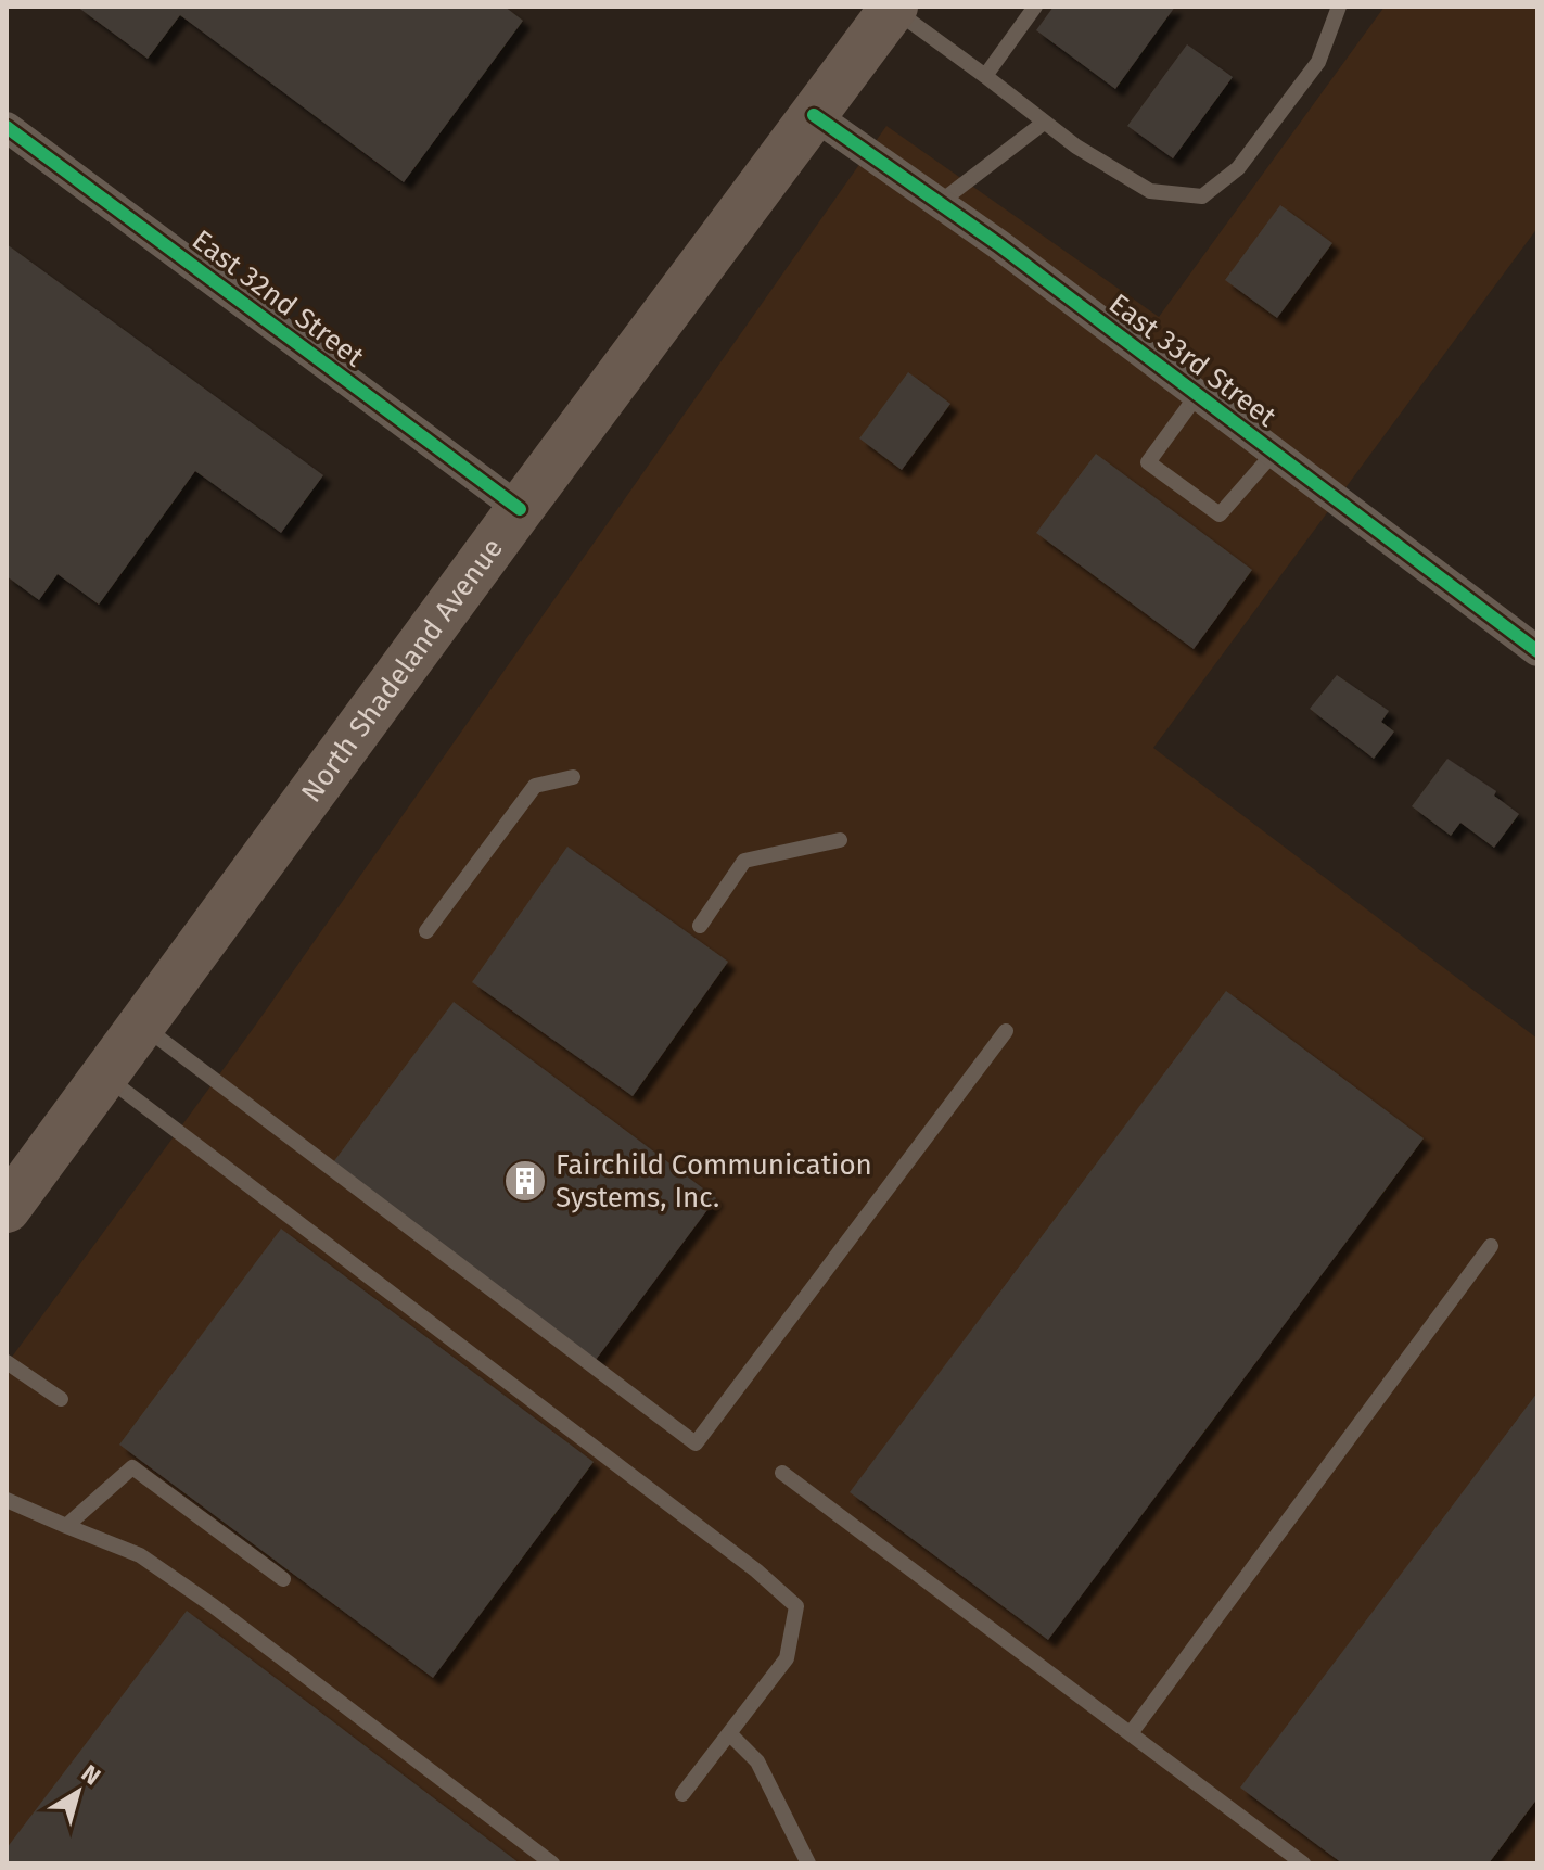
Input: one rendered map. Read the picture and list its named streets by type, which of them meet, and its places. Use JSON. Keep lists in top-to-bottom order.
{
  "streets": {
    "main road": ["North Shadeland Avenue"],
    "street": ["East 32nd Street", "East 33rd Street"]
  },
  "crossings": [
    ["East 32nd Street", "North Shadeland Avenue"],
    ["East 33rd Street", "North Shadeland Avenue"]
  ],
  "places": {
    "building": ["Fairchild Communication Systems, Inc."]
  },
  "north": "top right"
}
